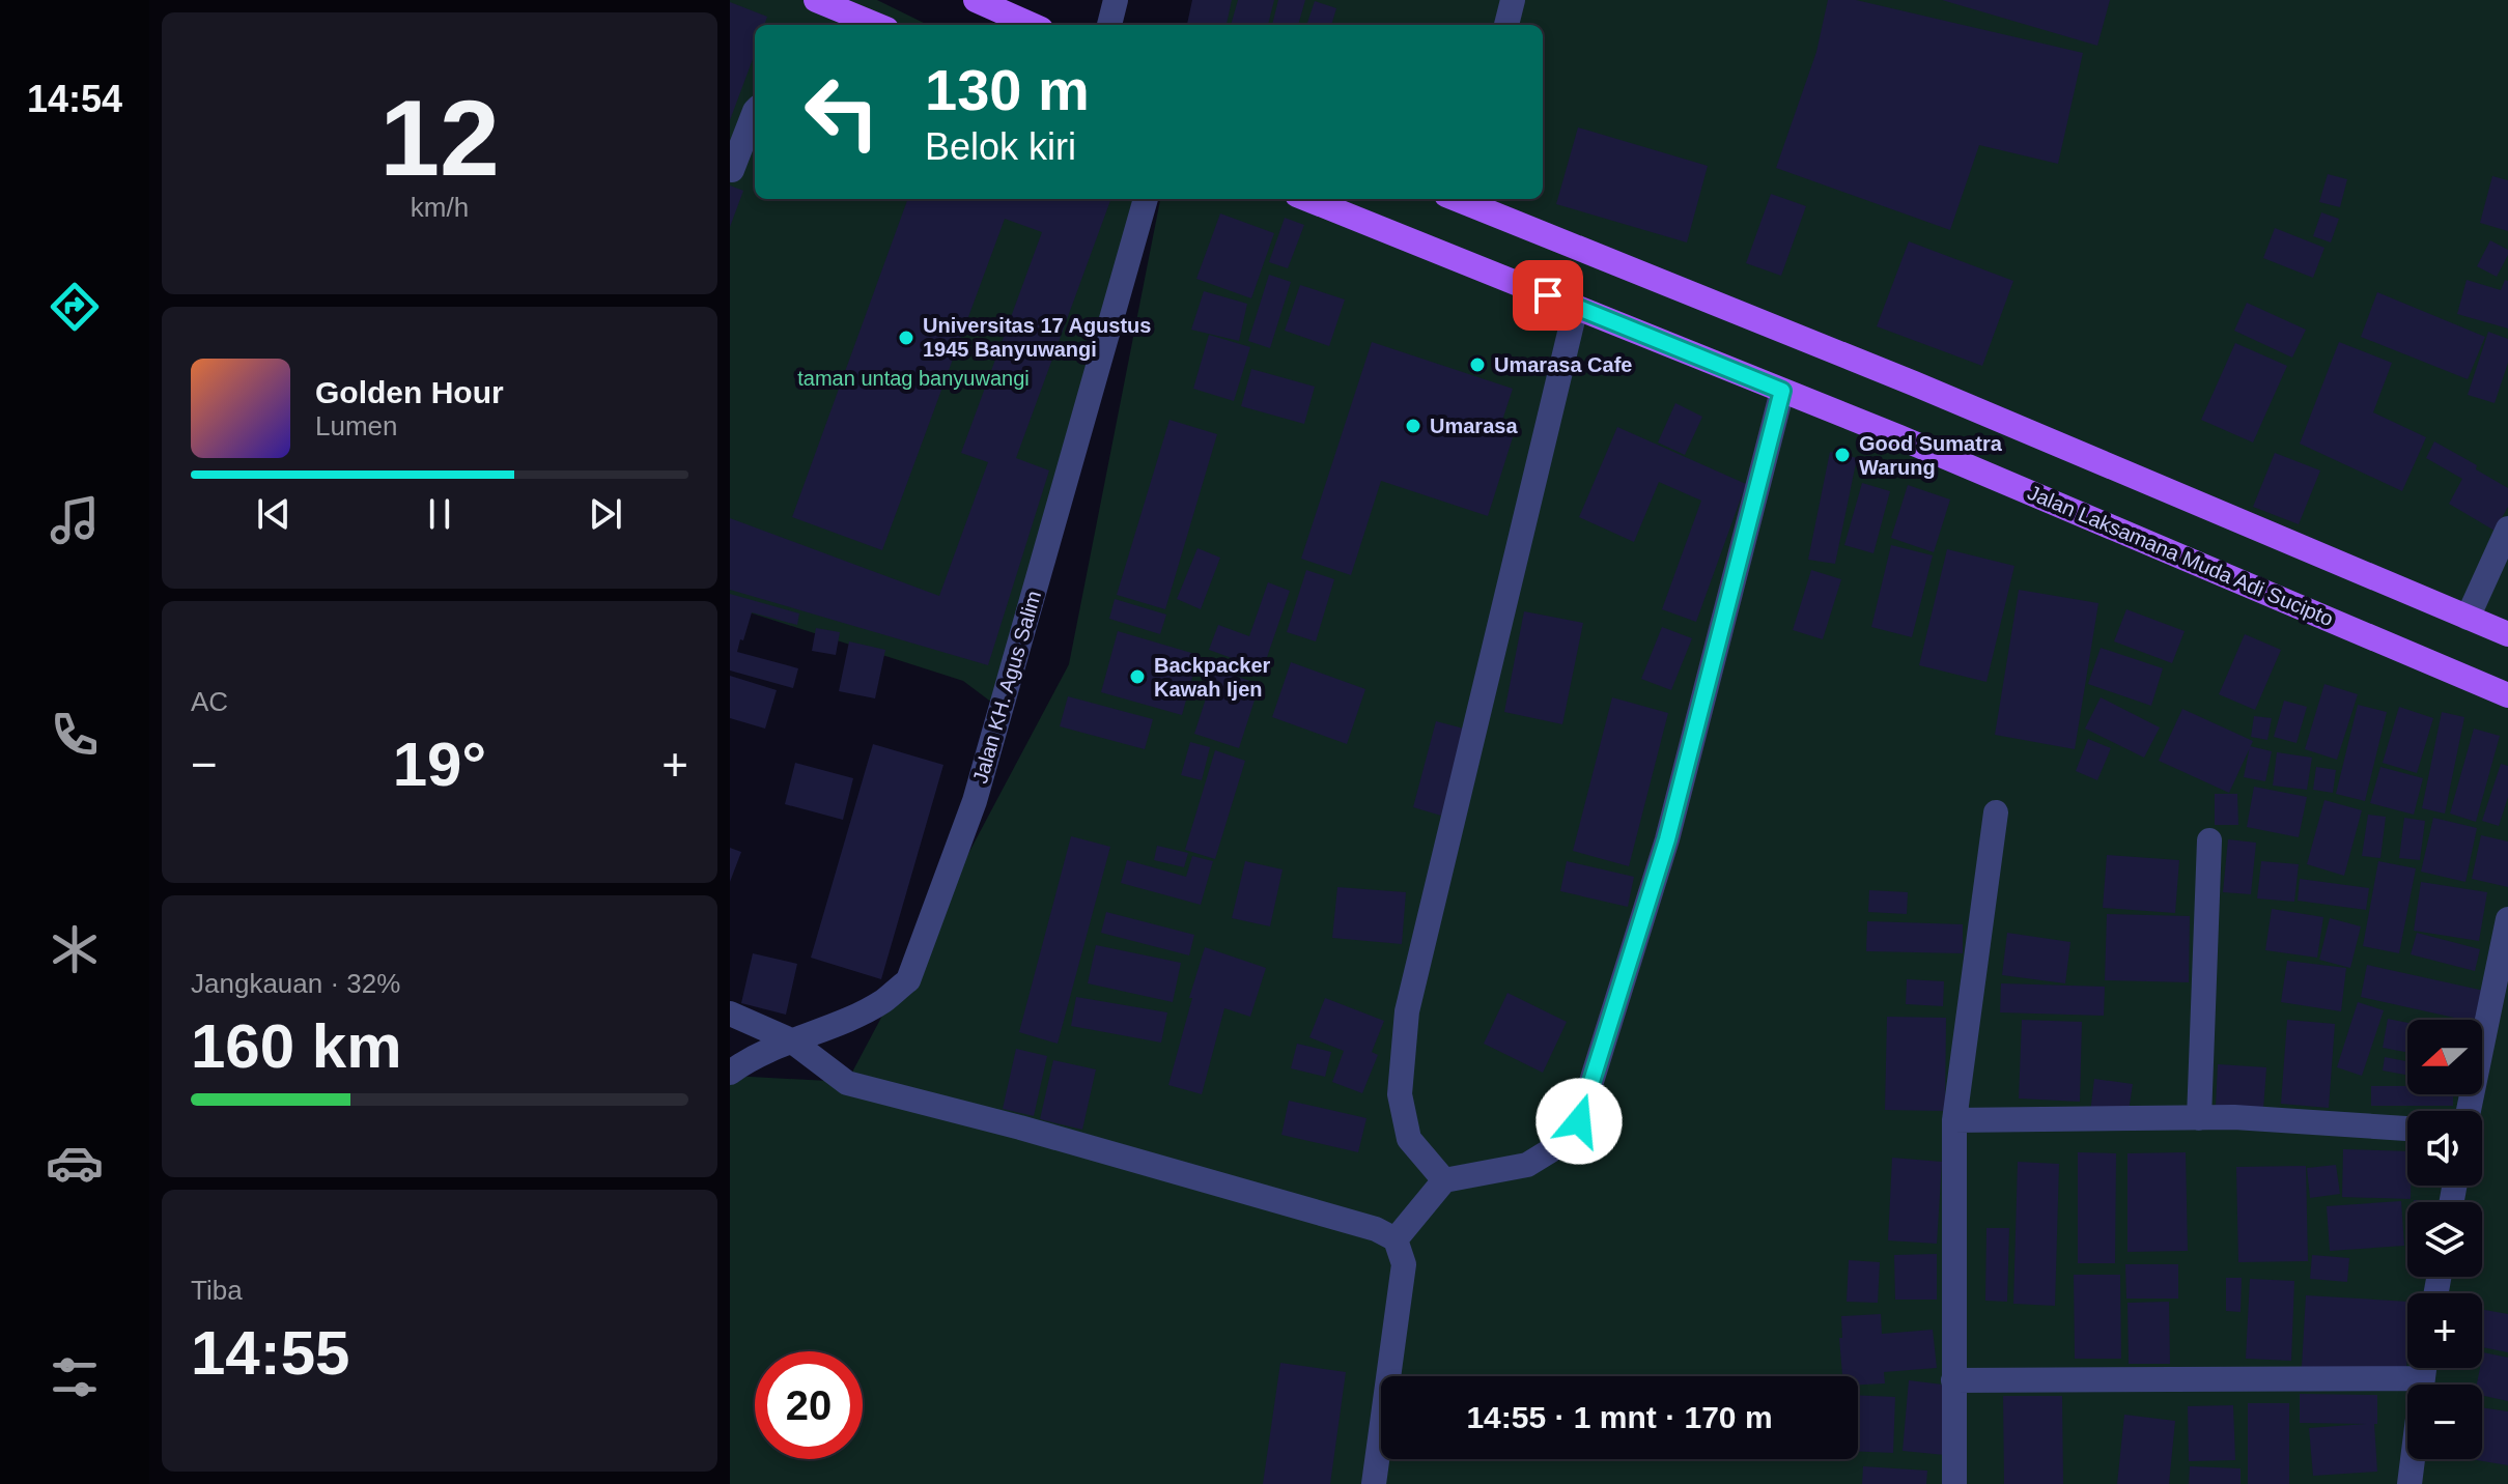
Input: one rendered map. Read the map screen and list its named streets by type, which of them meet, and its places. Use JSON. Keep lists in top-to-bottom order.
{
  "streets": {
    "main road": ["Jalan Laksamana Muda Adi Sucipto"],
    "street": ["Jalan KH. Agus Salim"]
  },
  "parks": ["taman untag banyuwangi"],
  "places": [
    "Universitas 17 Agustus 1945 Banyuwangi",
    "Umarasa Cafe",
    "Umarasa",
    "Good Sumatra Warung",
    "Backpacker Kawah Ijen"
  ],
  "north": "left",
  "page": {
    "tabs": "14:54",
    "tile": [
      ["12", "km/h"],
      "AC",
      ["Jangkauan · 32%", "160 km"],
      ["Tiba", "14:55"]
    ],
    "turn": ["130 m", "Belok kiri"],
    "song": ["Golden Hour", "Lumen"],
    "heat": ["−", "19°", "+"],
    "map_buttons": ["+", "−"],
    "limit": "20",
    "trip": "14:55 · 1 mnt · 170 m"
  }
}
